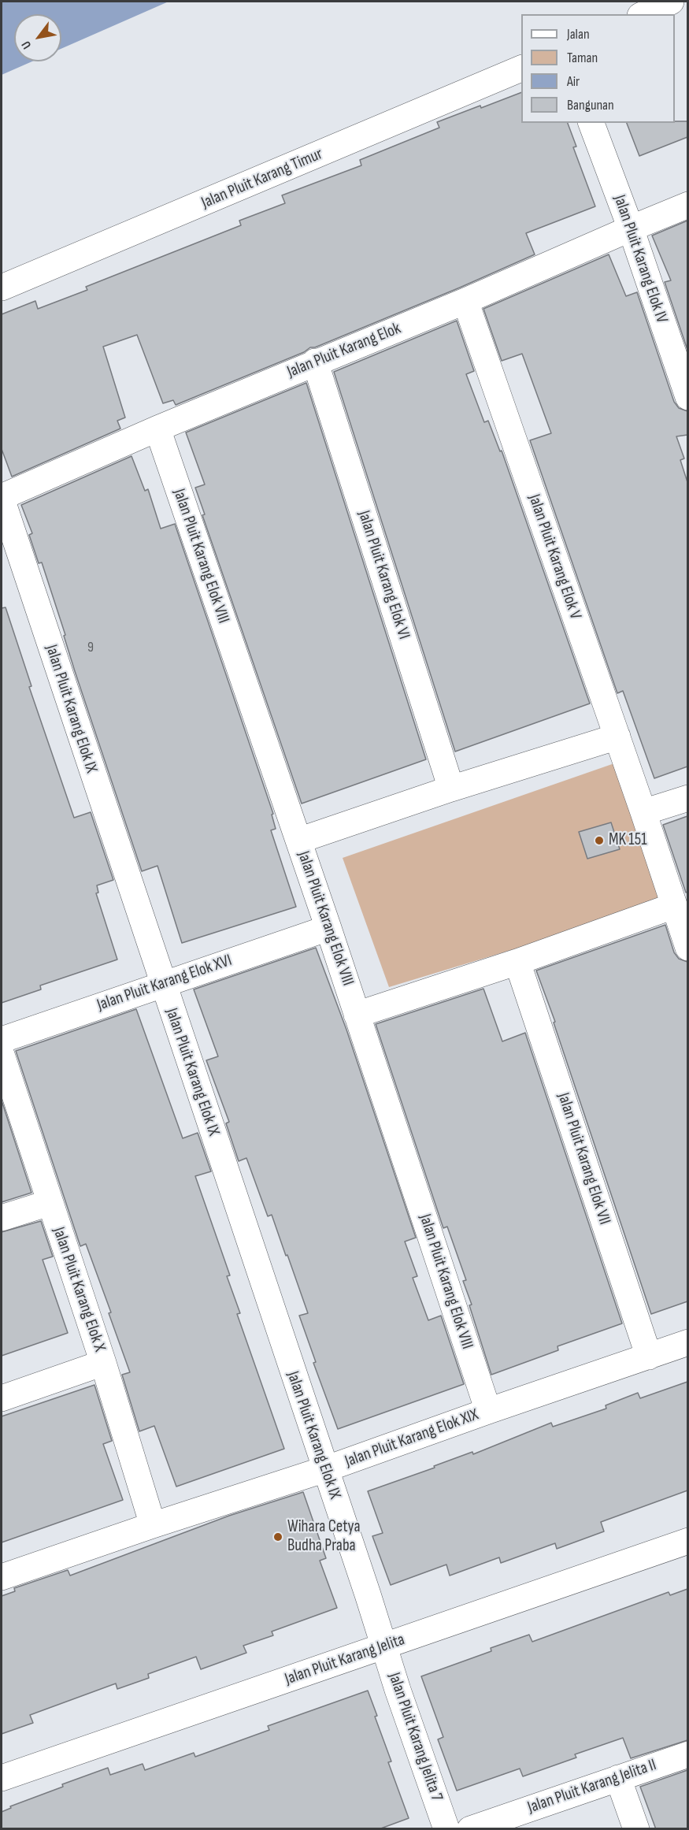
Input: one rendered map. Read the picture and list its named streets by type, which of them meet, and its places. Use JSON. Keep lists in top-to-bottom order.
{
  "streets": {
    "street": [
      "Jalan Pluit Karang Timur",
      "Jalan Pluit Karang Elok IV",
      "Jalan Pluit Karang Elok",
      "Jalan Pluit Karang Elok VIII",
      "Jalan Pluit Karang Elok V",
      "Jalan Pluit Karang Elok VI",
      "Jalan Pluit Karang Elok IX",
      "Jalan Pluit Karang Elok XVI",
      "Jalan Pluit Karang Elok VII",
      "Jalan Pluit Karang Elok X",
      "Jalan Pluit Karang Elok XIX",
      "Jalan Pluit Karang Jelita",
      "Jalan Pluit Karang Jelita 7",
      "Jalan Pluit Karang Jelita II"
    ]
  },
  "crossings": [
    ["Jalan Pluit Karang Elok IV", "Jalan Pluit Karang Elok"],
    ["Jalan Pluit Karang Elok", "Jalan Pluit Karang Elok VIII"],
    ["Jalan Pluit Karang Elok", "Jalan Pluit Karang Elok V"],
    ["Jalan Pluit Karang Elok", "Jalan Pluit Karang Elok VI"],
    ["Jalan Pluit Karang Elok", "Jalan Pluit Karang Elok IX"],
    ["Jalan Pluit Karang Elok VIII", "Jalan Pluit Karang Elok XVI"],
    ["Jalan Pluit Karang Elok VIII", "Jalan Pluit Karang Elok XIX"],
    ["Jalan Pluit Karang Elok IX", "Jalan Pluit Karang Elok XVI"],
    ["Jalan Pluit Karang Elok IX", "Jalan Pluit Karang Elok XIX"],
    ["Jalan Pluit Karang Elok IX", "Jalan Pluit Karang Jelita"],
    ["Jalan Pluit Karang Elok IX", "Jalan Pluit Karang Jelita 7"],
    ["Jalan Pluit Karang Elok VII", "Jalan Pluit Karang Elok XIX"],
    ["Jalan Pluit Karang Elok X", "Jalan Pluit Karang Elok XIX"],
    ["Jalan Pluit Karang Jelita", "Jalan Pluit Karang Jelita 7"]
  ],
  "places": ["MK 151", "Wihara Cetya Budha Praba"],
  "house_numbers": ["9"],
  "legend": [
    "Jalan",
    "Taman",
    "Air",
    "Bangunan"
  ],
  "north": "bottom left"
}
